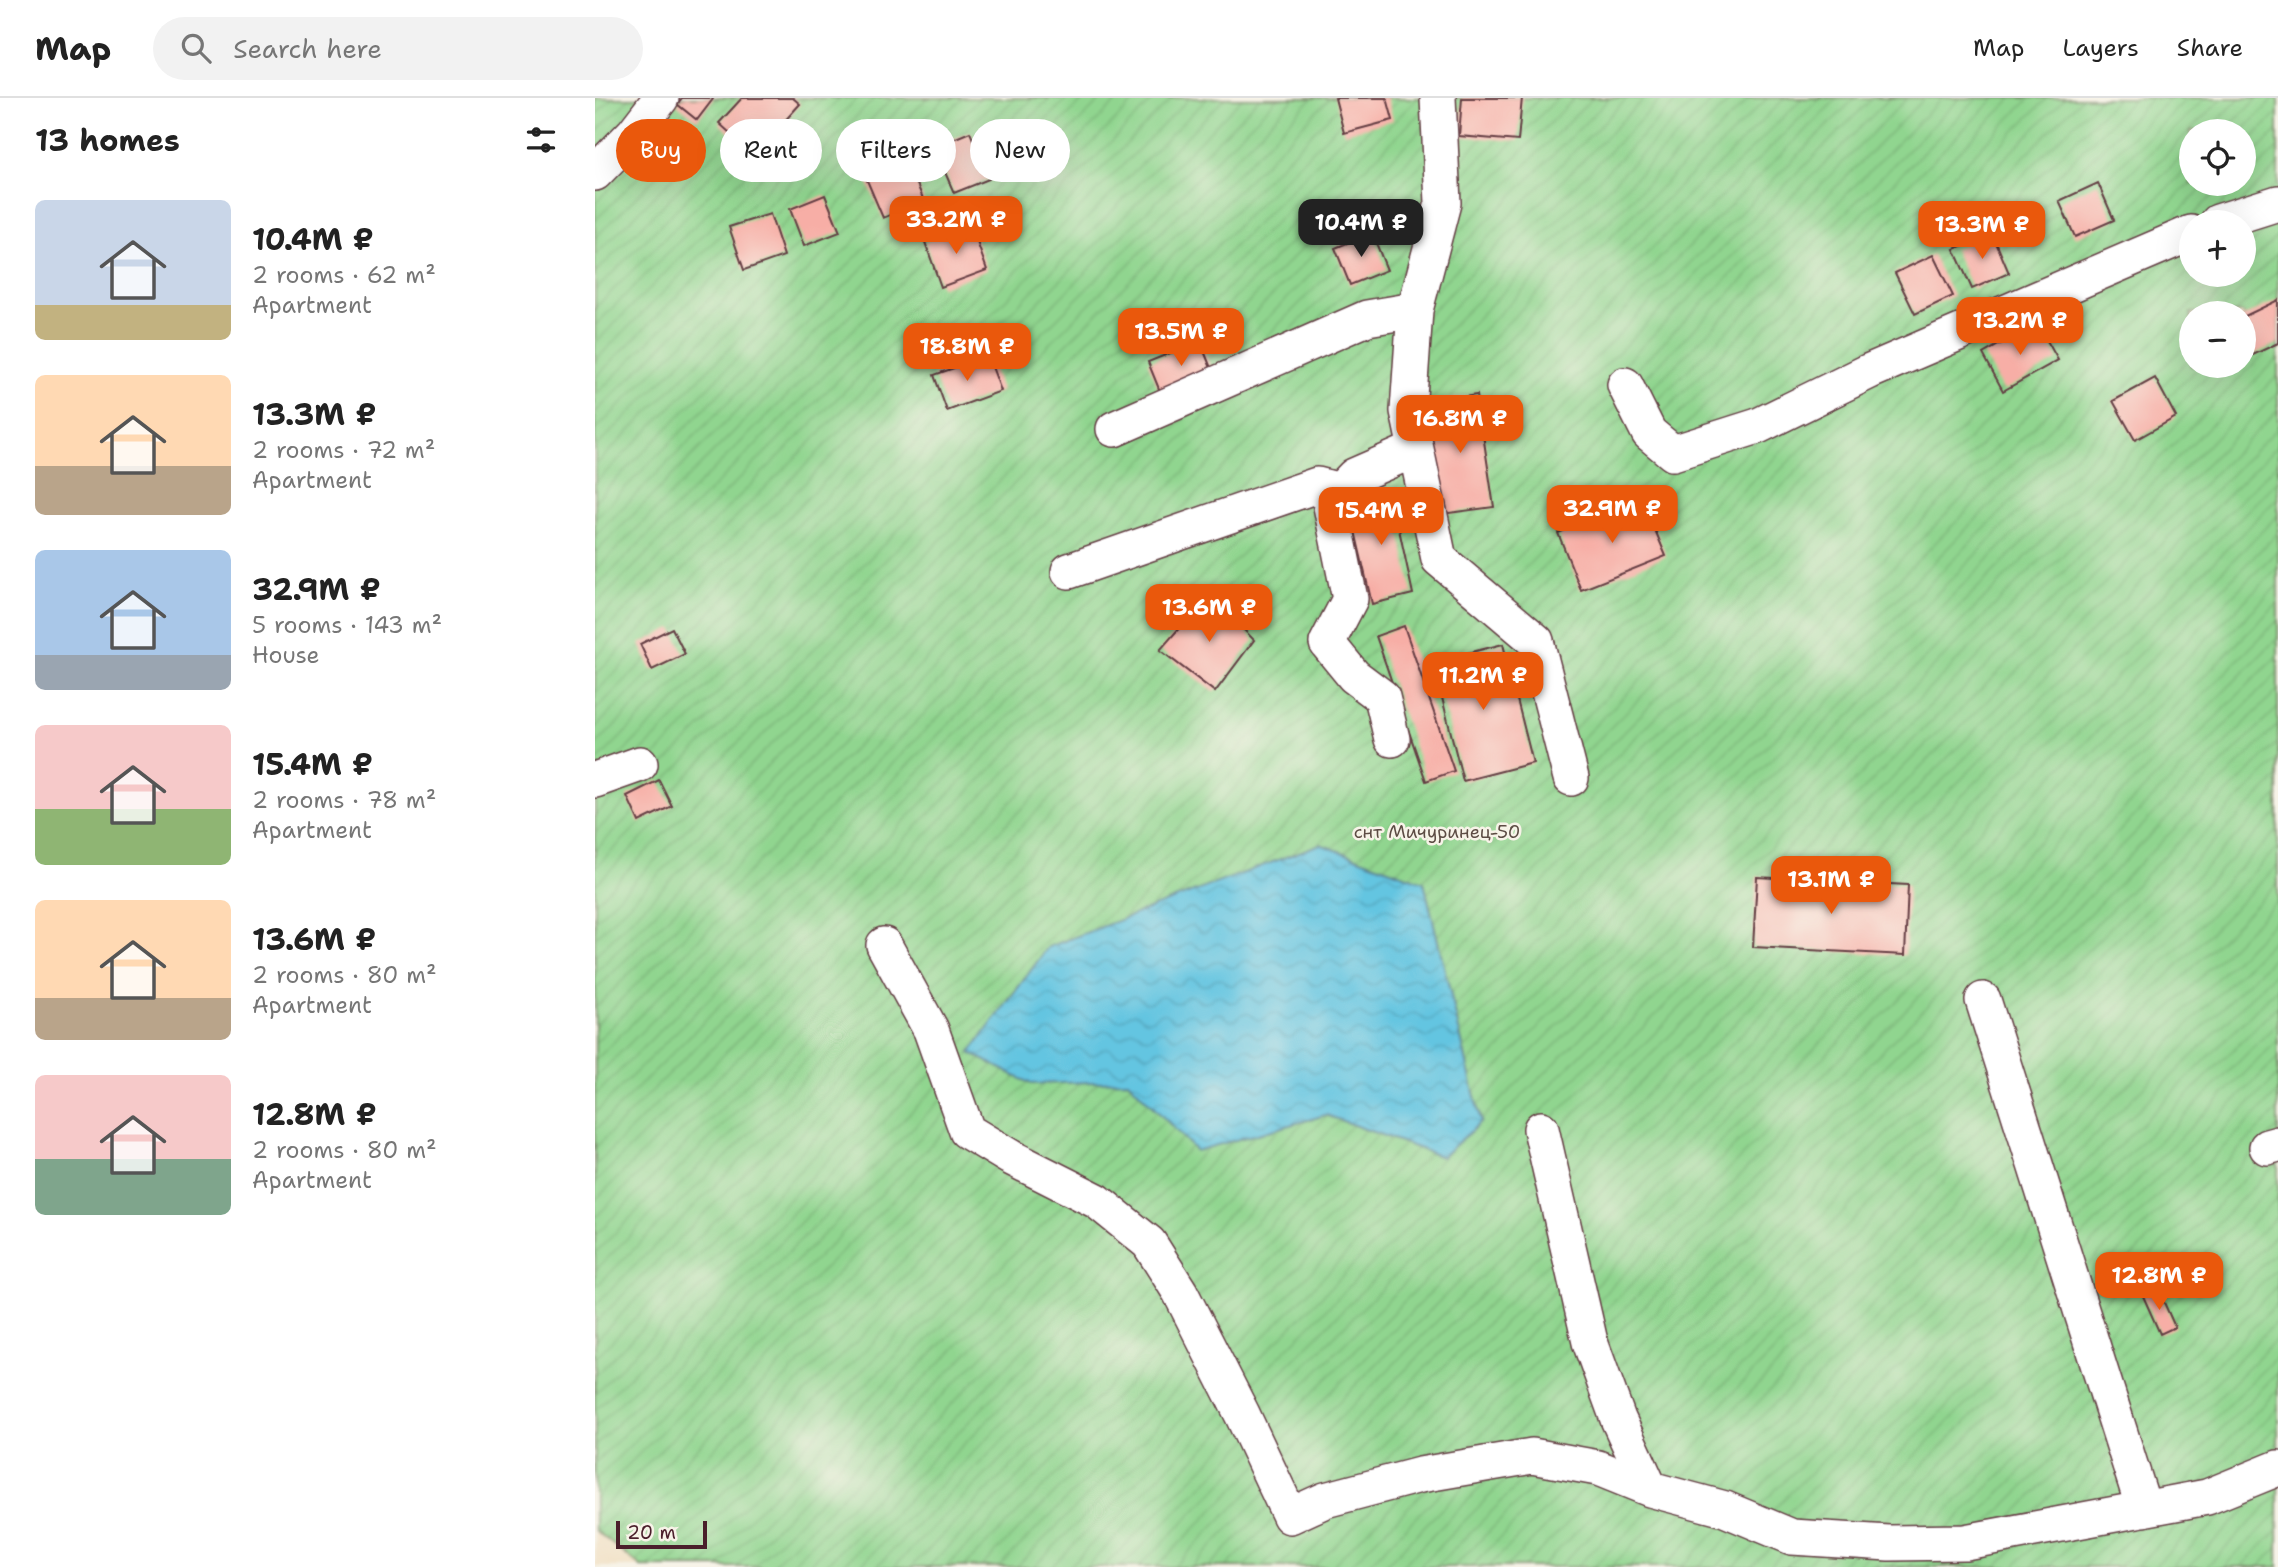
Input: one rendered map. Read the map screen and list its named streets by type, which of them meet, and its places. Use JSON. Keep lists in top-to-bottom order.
{
  "parks": ["снт Мичуринец-50"],
  "scale_bar": "20 m",
  "page": {
    "header": "Map",
    "search": "Search here",
    "nav": ["Map", "Layers", "Share"],
    "heading": "13 homes",
    "map_buttons": ["+", "−"],
    "chip": [
      "Buy",
      "Rent",
      "Filters",
      "New"
    ],
    "list": [
      {
        "name": "10.4M ₽",
        "note": "2 rooms · 62 m² · Apartment"
      },
      {
        "name": "13.3M ₽",
        "note": "2 rooms · 72 m² · Apartment"
      },
      {
        "name": "32.9M ₽",
        "note": "5 rooms · 143 m² · House"
      },
      {
        "name": "15.4M ₽",
        "note": "2 rooms · 78 m² · Apartment"
      },
      {
        "name": "13.6M ₽",
        "note": "2 rooms · 80 m² · Apartment"
      },
      {
        "name": "12.8M ₽",
        "note": "2 rooms · 80 m² · Apartment"
      }
    ],
    "price": [
      "33.2M ₽",
      "10.4M ₽",
      "13.3M ₽",
      "13.2M ₽",
      "13.5M ₽",
      "18.8M ₽",
      "16.8M ₽",
      "32.9M ₽",
      "15.4M ₽",
      "13.6M ₽",
      "11.2M ₽",
      "13.1M ₽",
      "12.8M ₽"
    ],
    "scale": "20 m"
  }
}
